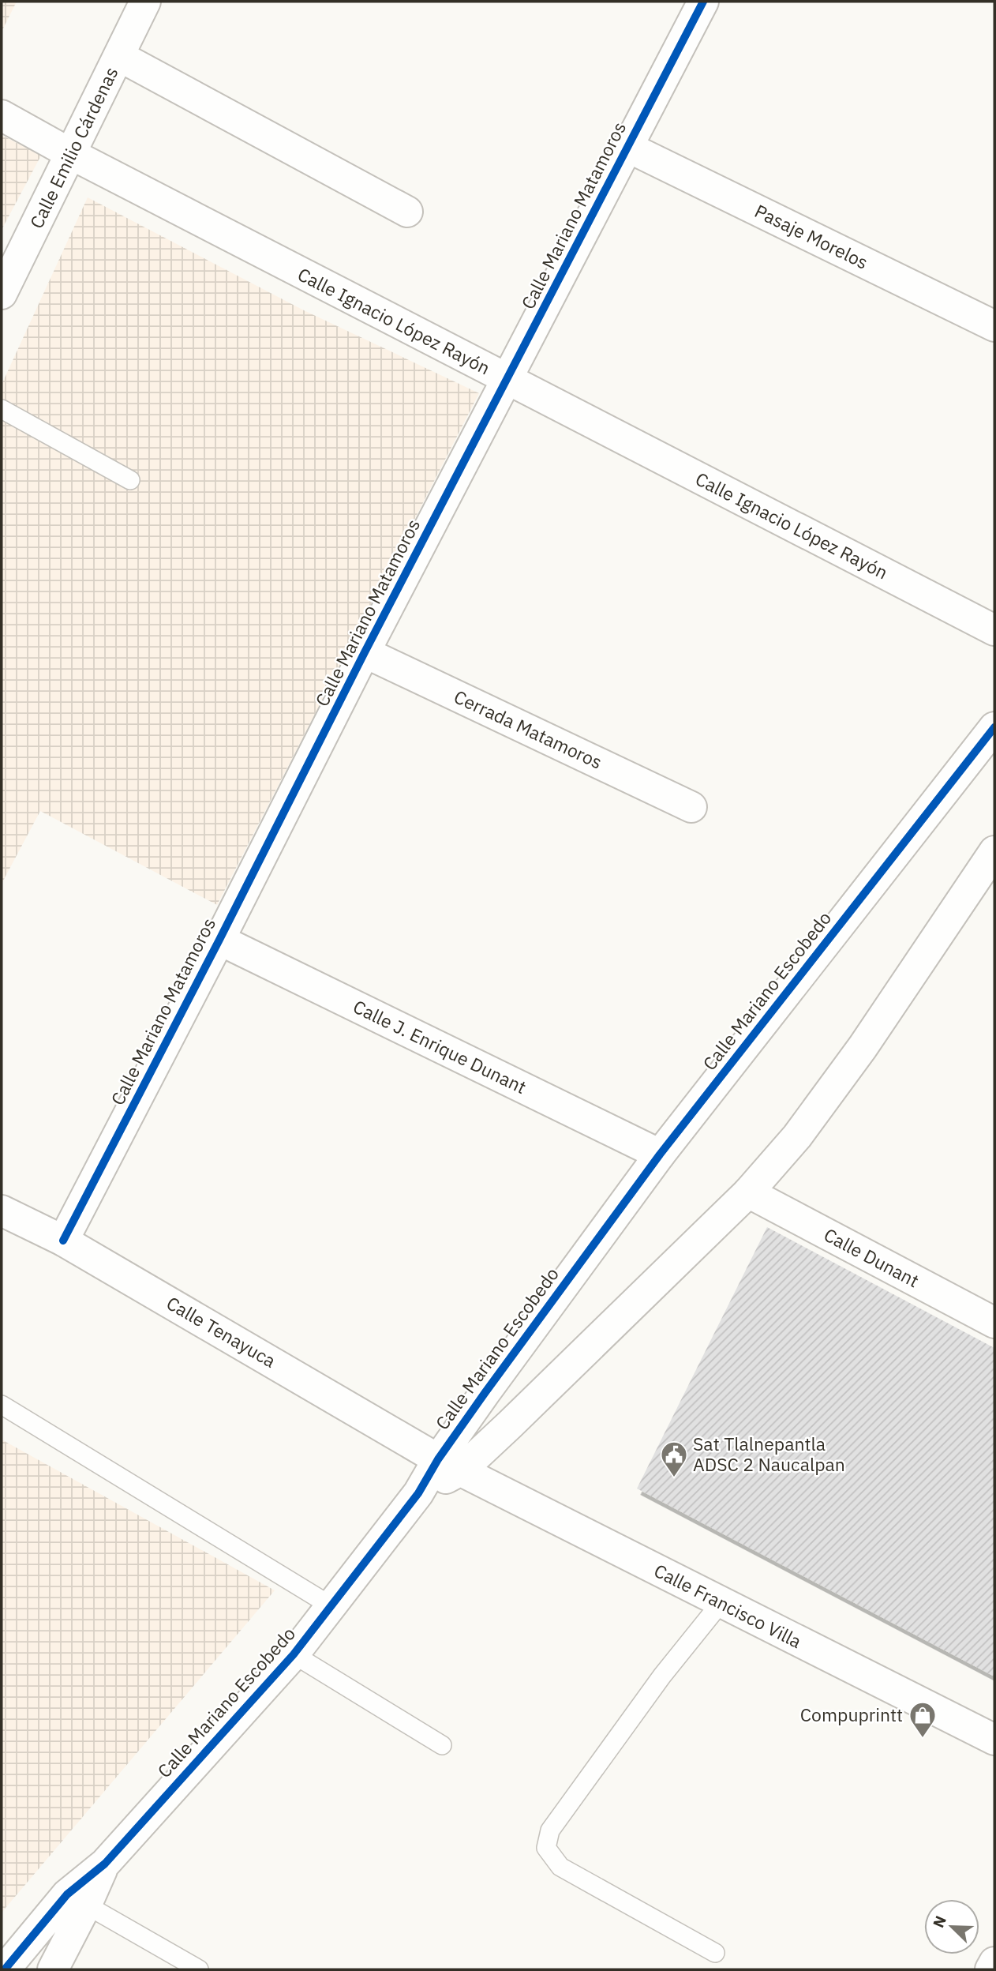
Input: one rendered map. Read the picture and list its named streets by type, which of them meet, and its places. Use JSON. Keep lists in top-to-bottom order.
{
  "streets": {
    "street": [
      "Calle Emilio Cárdenas",
      "Calle Mariano Matamoros",
      "Pasaje Morelos",
      "Calle Ignacio López Rayón",
      "Cerrada Matamoros",
      "Calle Mariano Escobedo",
      "Calle J. Enrique Dunant",
      "Calle Dunant",
      "Calle Tenayuca",
      "Calle Francisco Villa"
    ]
  },
  "crossings": [
    ["Calle Emilio Cárdenas", "Calle Ignacio López Rayón"],
    ["Calle Mariano Matamoros", "Pasaje Morelos"],
    ["Calle Mariano Matamoros", "Calle Ignacio López Rayón"],
    ["Calle Mariano Matamoros", "Cerrada Matamoros"],
    ["Calle Mariano Matamoros", "Calle J. Enrique Dunant"],
    ["Calle Mariano Matamoros", "Calle Tenayuca"],
    ["Calle Mariano Escobedo", "Calle J. Enrique Dunant"],
    ["Calle Mariano Escobedo", "Calle Dunant"],
    ["Calle Mariano Escobedo", "Calle Tenayuca"],
    ["Calle Mariano Escobedo", "Calle Francisco Villa"],
    ["Calle Tenayuca", "Calle Francisco Villa"]
  ],
  "places": {
    "public building": ["Sat Tlalnepantla ADSC 2 Naucalpan"],
    "shop": ["Compuprintt"]
  },
  "north": "top left"
}
